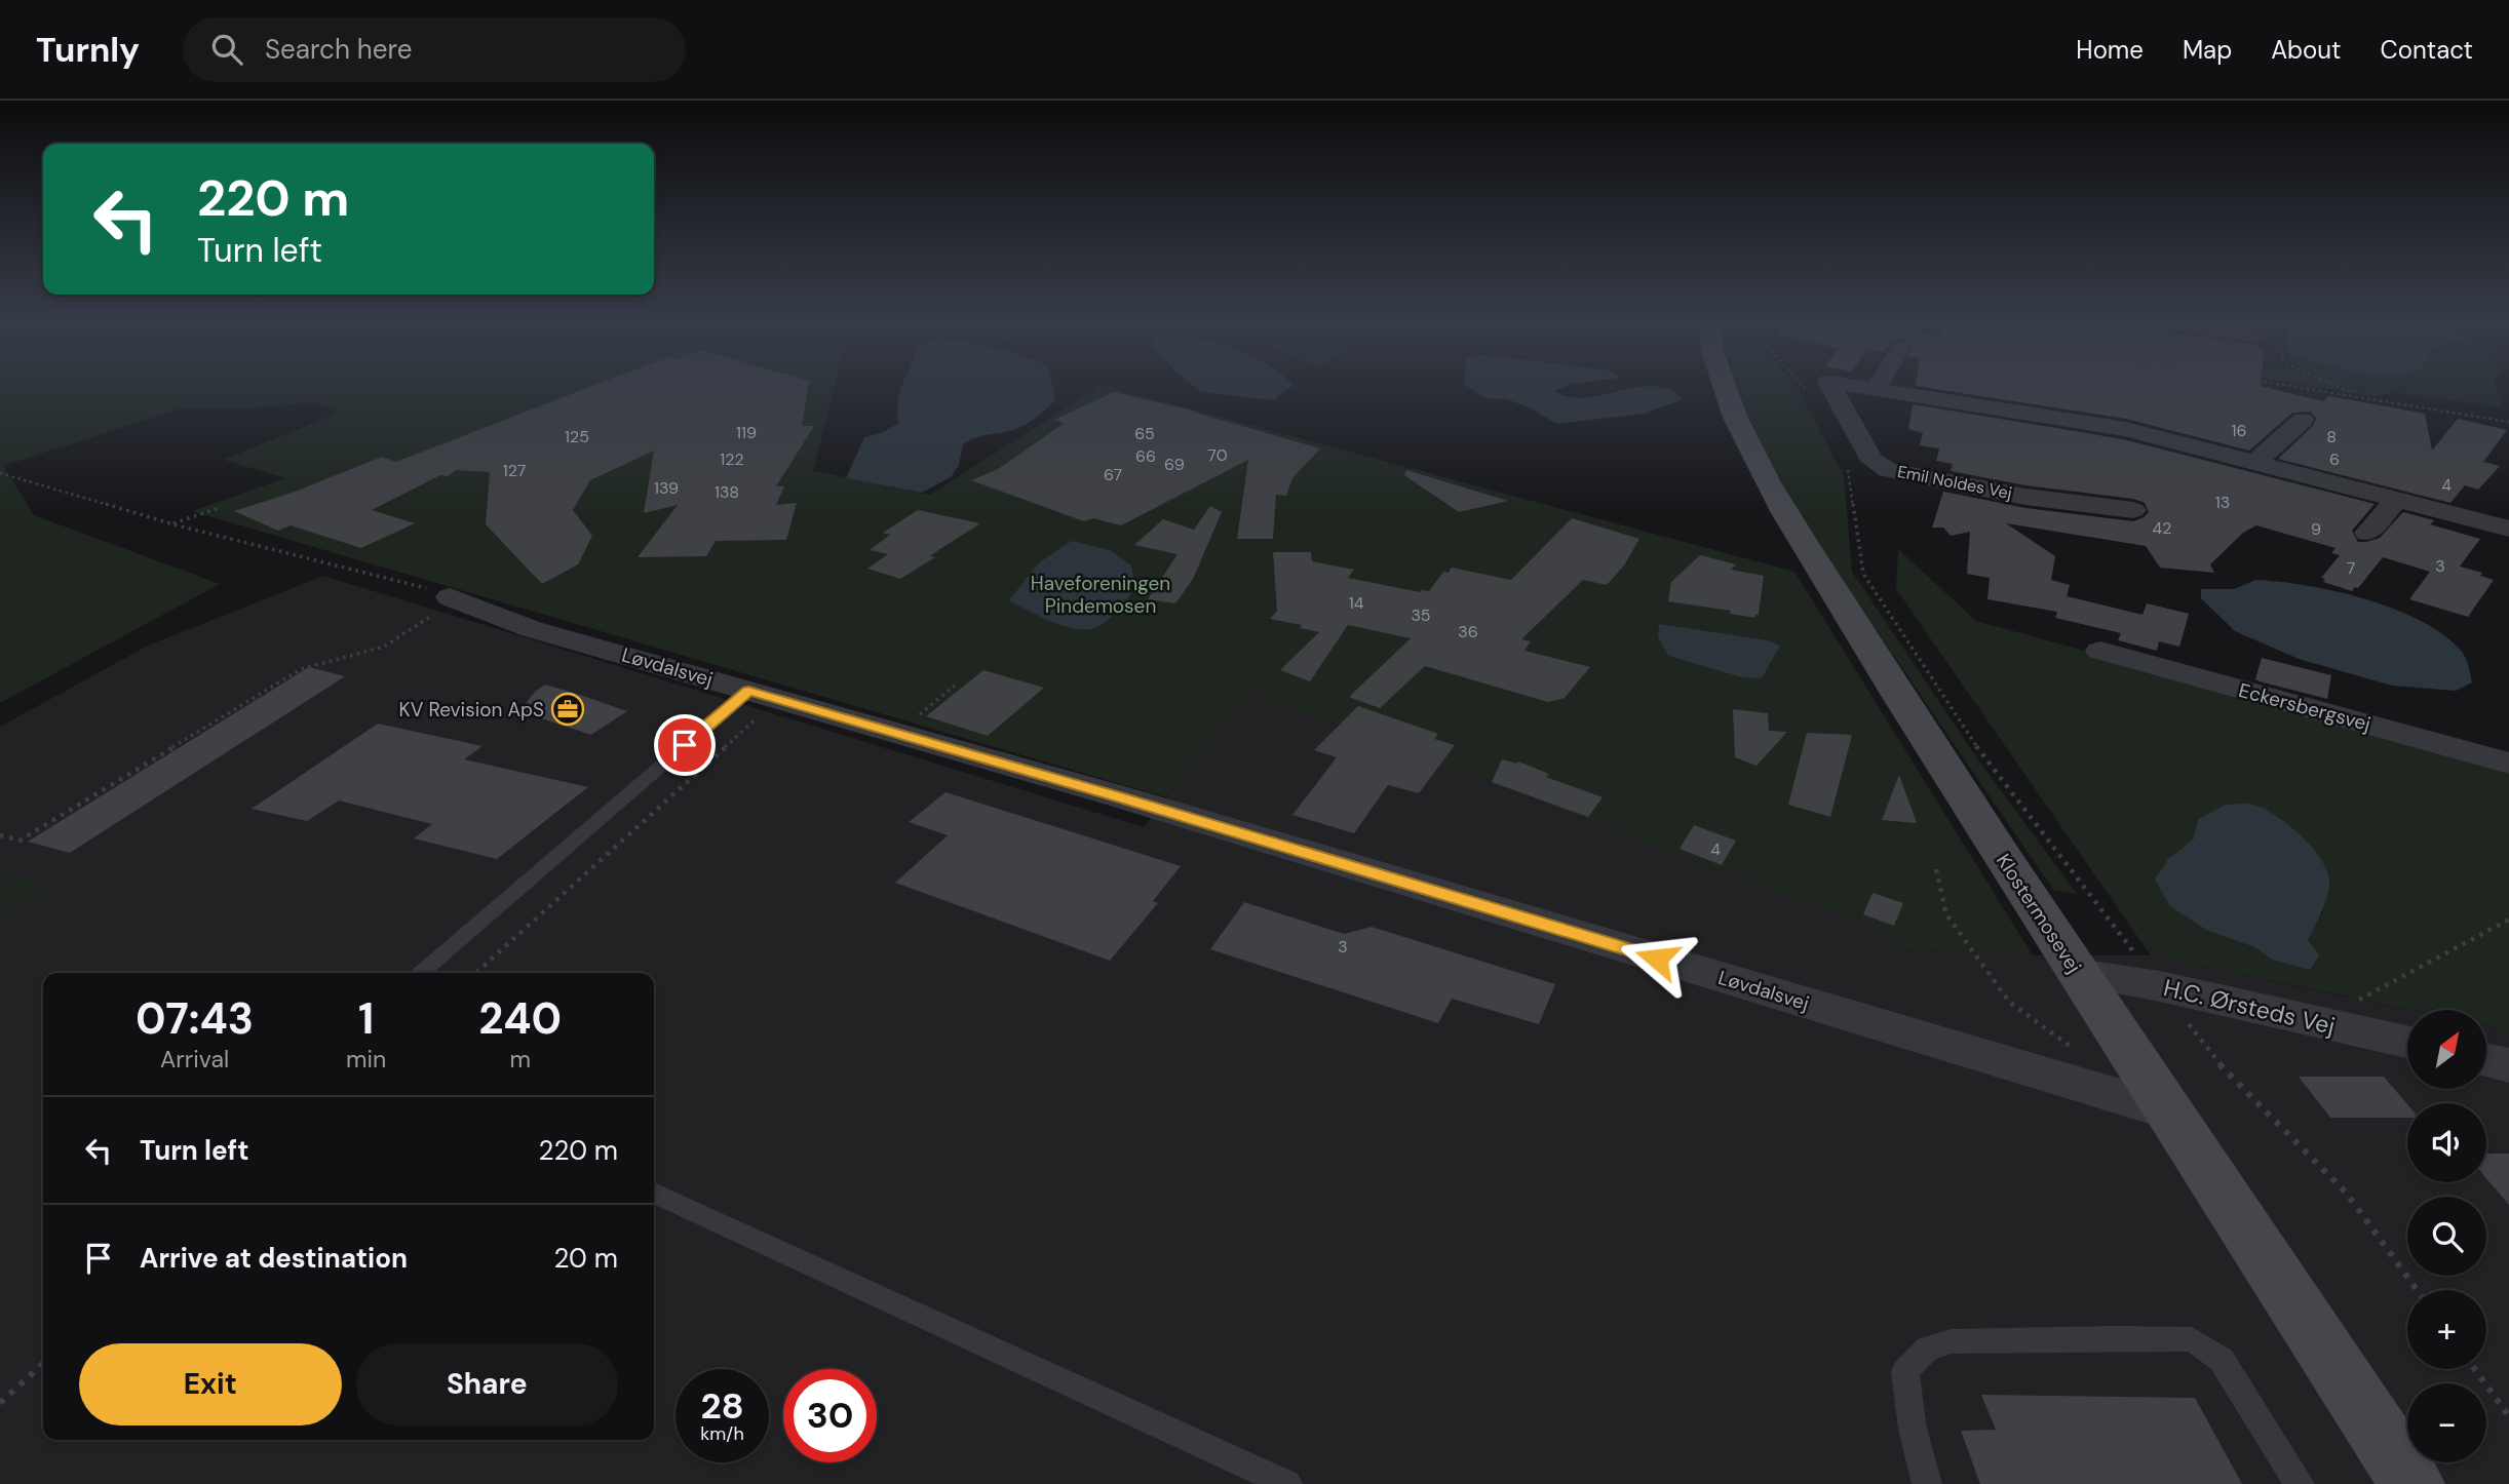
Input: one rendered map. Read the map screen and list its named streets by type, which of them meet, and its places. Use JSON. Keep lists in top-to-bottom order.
{
  "streets": {
    "main road": ["Klostermosevej"],
    "street": [
      "Emil Noldes Vej",
      "Løvdalsvej",
      "Eckersbergsvej",
      "H.C. Ørsteds Vej"
    ]
  },
  "crossings": [
    ["Løvdalsvej", "Klostermosevej"],
    ["Klostermosevej", "H.C. Ørsteds Vej"]
  ],
  "parks": ["Haveforeningen Pindemosen"],
  "places": {
    "office": ["KV Revision ApS"]
  },
  "house_numbers": [
    "16",
    "119",
    "65",
    "125",
    "8",
    "70",
    "66",
    "122",
    "6",
    "69",
    "127",
    "67",
    "4",
    "139",
    "138",
    "13",
    "42",
    "9",
    "3",
    "7",
    "14",
    "35",
    "36",
    "4",
    "3"
  ],
  "north": "top right",
  "page": {
    "header": "Turnly",
    "search": "Search here",
    "nav": [
      "Home",
      "Map",
      "About",
      "Contact"
    ],
    "turn": ["220 m", "Turn left"],
    "eta": [
      "07:43",
      "Arrival",
      "1",
      "min",
      "240",
      "m"
    ],
    "map_buttons": ["+", "−"],
    "list": [
      {
        "name": "Turn left",
        "value": "220 m"
      },
      {
        "name": "Arrive at destination",
        "value": "20 m"
      }
    ],
    "buttons": ["Exit", "Share"],
    "speed": "28 km/h",
    "limit": "30"
  }
}
